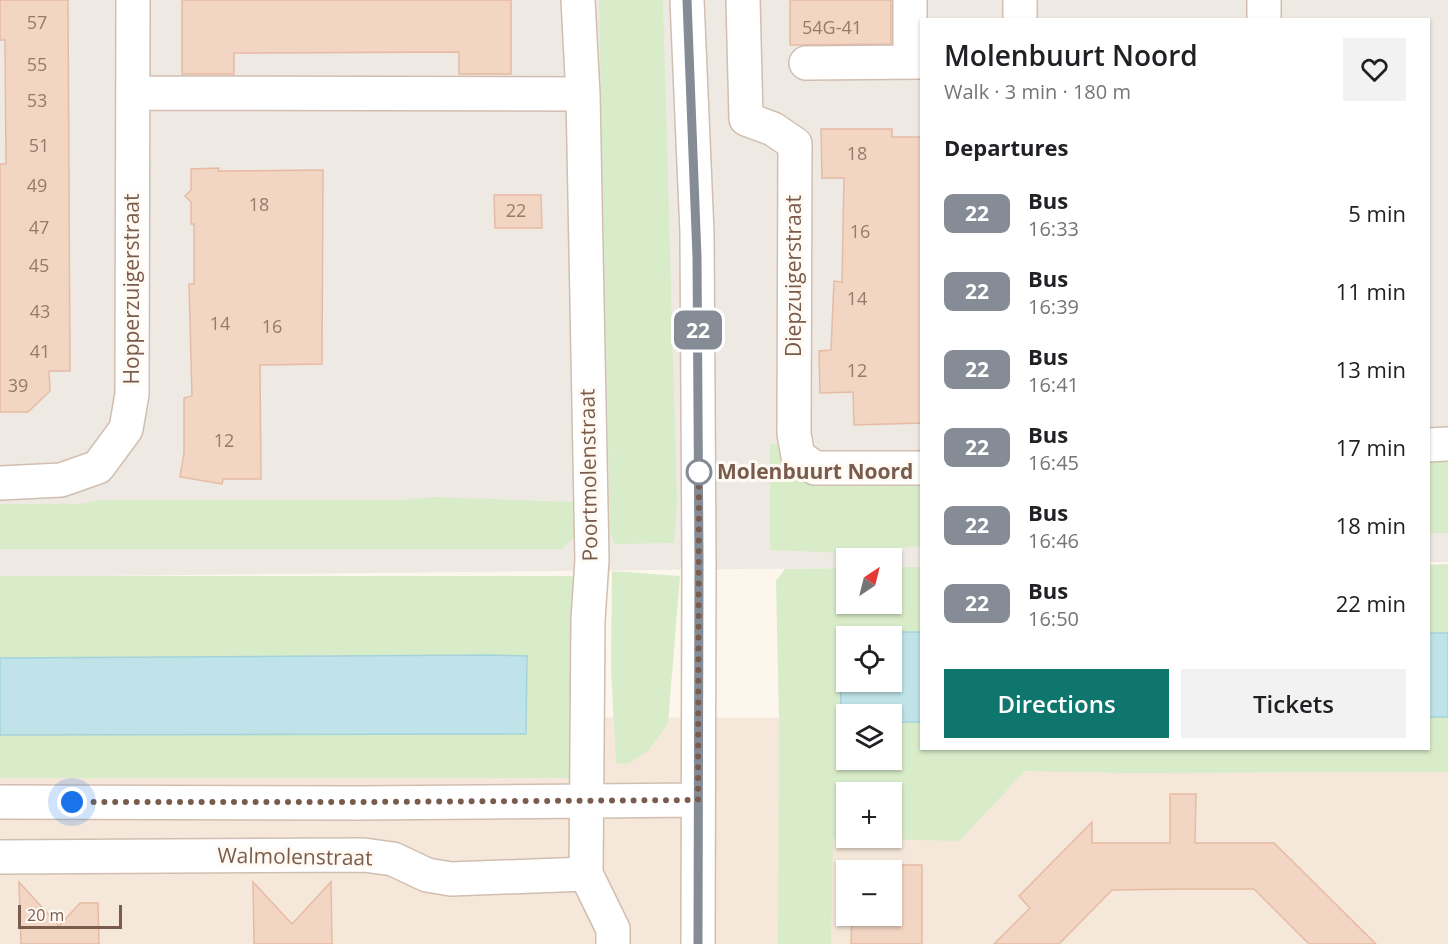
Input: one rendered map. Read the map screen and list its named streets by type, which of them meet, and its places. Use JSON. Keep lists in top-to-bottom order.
{
  "streets": {
    "street": [
      "Diepzuigerstraat",
      "Hopperzuigerstraat",
      "Poortmolenstraat",
      "Walmolenstraat"
    ]
  },
  "crossings": [
    ["Poortmolenstraat", "Walmolenstraat"]
  ],
  "places": ["Molenbuurt Noord"],
  "lines": ["bus line 22"],
  "house_numbers": [
    "57",
    "54G-41",
    "55",
    "53",
    "51",
    "18",
    "49",
    "18",
    "22",
    "47",
    "16",
    "45",
    "14",
    "43",
    "14",
    "16",
    "41",
    "12",
    "39",
    "12"
  ],
  "scale_bar": "20 m",
  "north": "top right",
  "page": {
    "on_map": "22",
    "heading": [
      ["Molenbuurt Noord", "Walk · 3 min · 180 m"],
      "Departures"
    ],
    "list": [
      {
        "mark": "22",
        "name": "Bus",
        "note": "16:33",
        "value": "5 min"
      },
      {
        "mark": "22",
        "name": "Bus",
        "note": "16:39",
        "value": "11 min"
      },
      {
        "mark": "22",
        "name": "Bus",
        "note": "16:41",
        "value": "13 min"
      },
      {
        "mark": "22",
        "name": "Bus",
        "note": "16:45",
        "value": "17 min"
      },
      {
        "mark": "22",
        "name": "Bus",
        "note": "16:46",
        "value": "18 min"
      },
      {
        "mark": "22",
        "name": "Bus",
        "note": "16:50",
        "value": "22 min"
      }
    ],
    "map_buttons": ["+", "−"],
    "buttons": ["Directions", "Tickets"],
    "scale": "20 m"
  }
}
